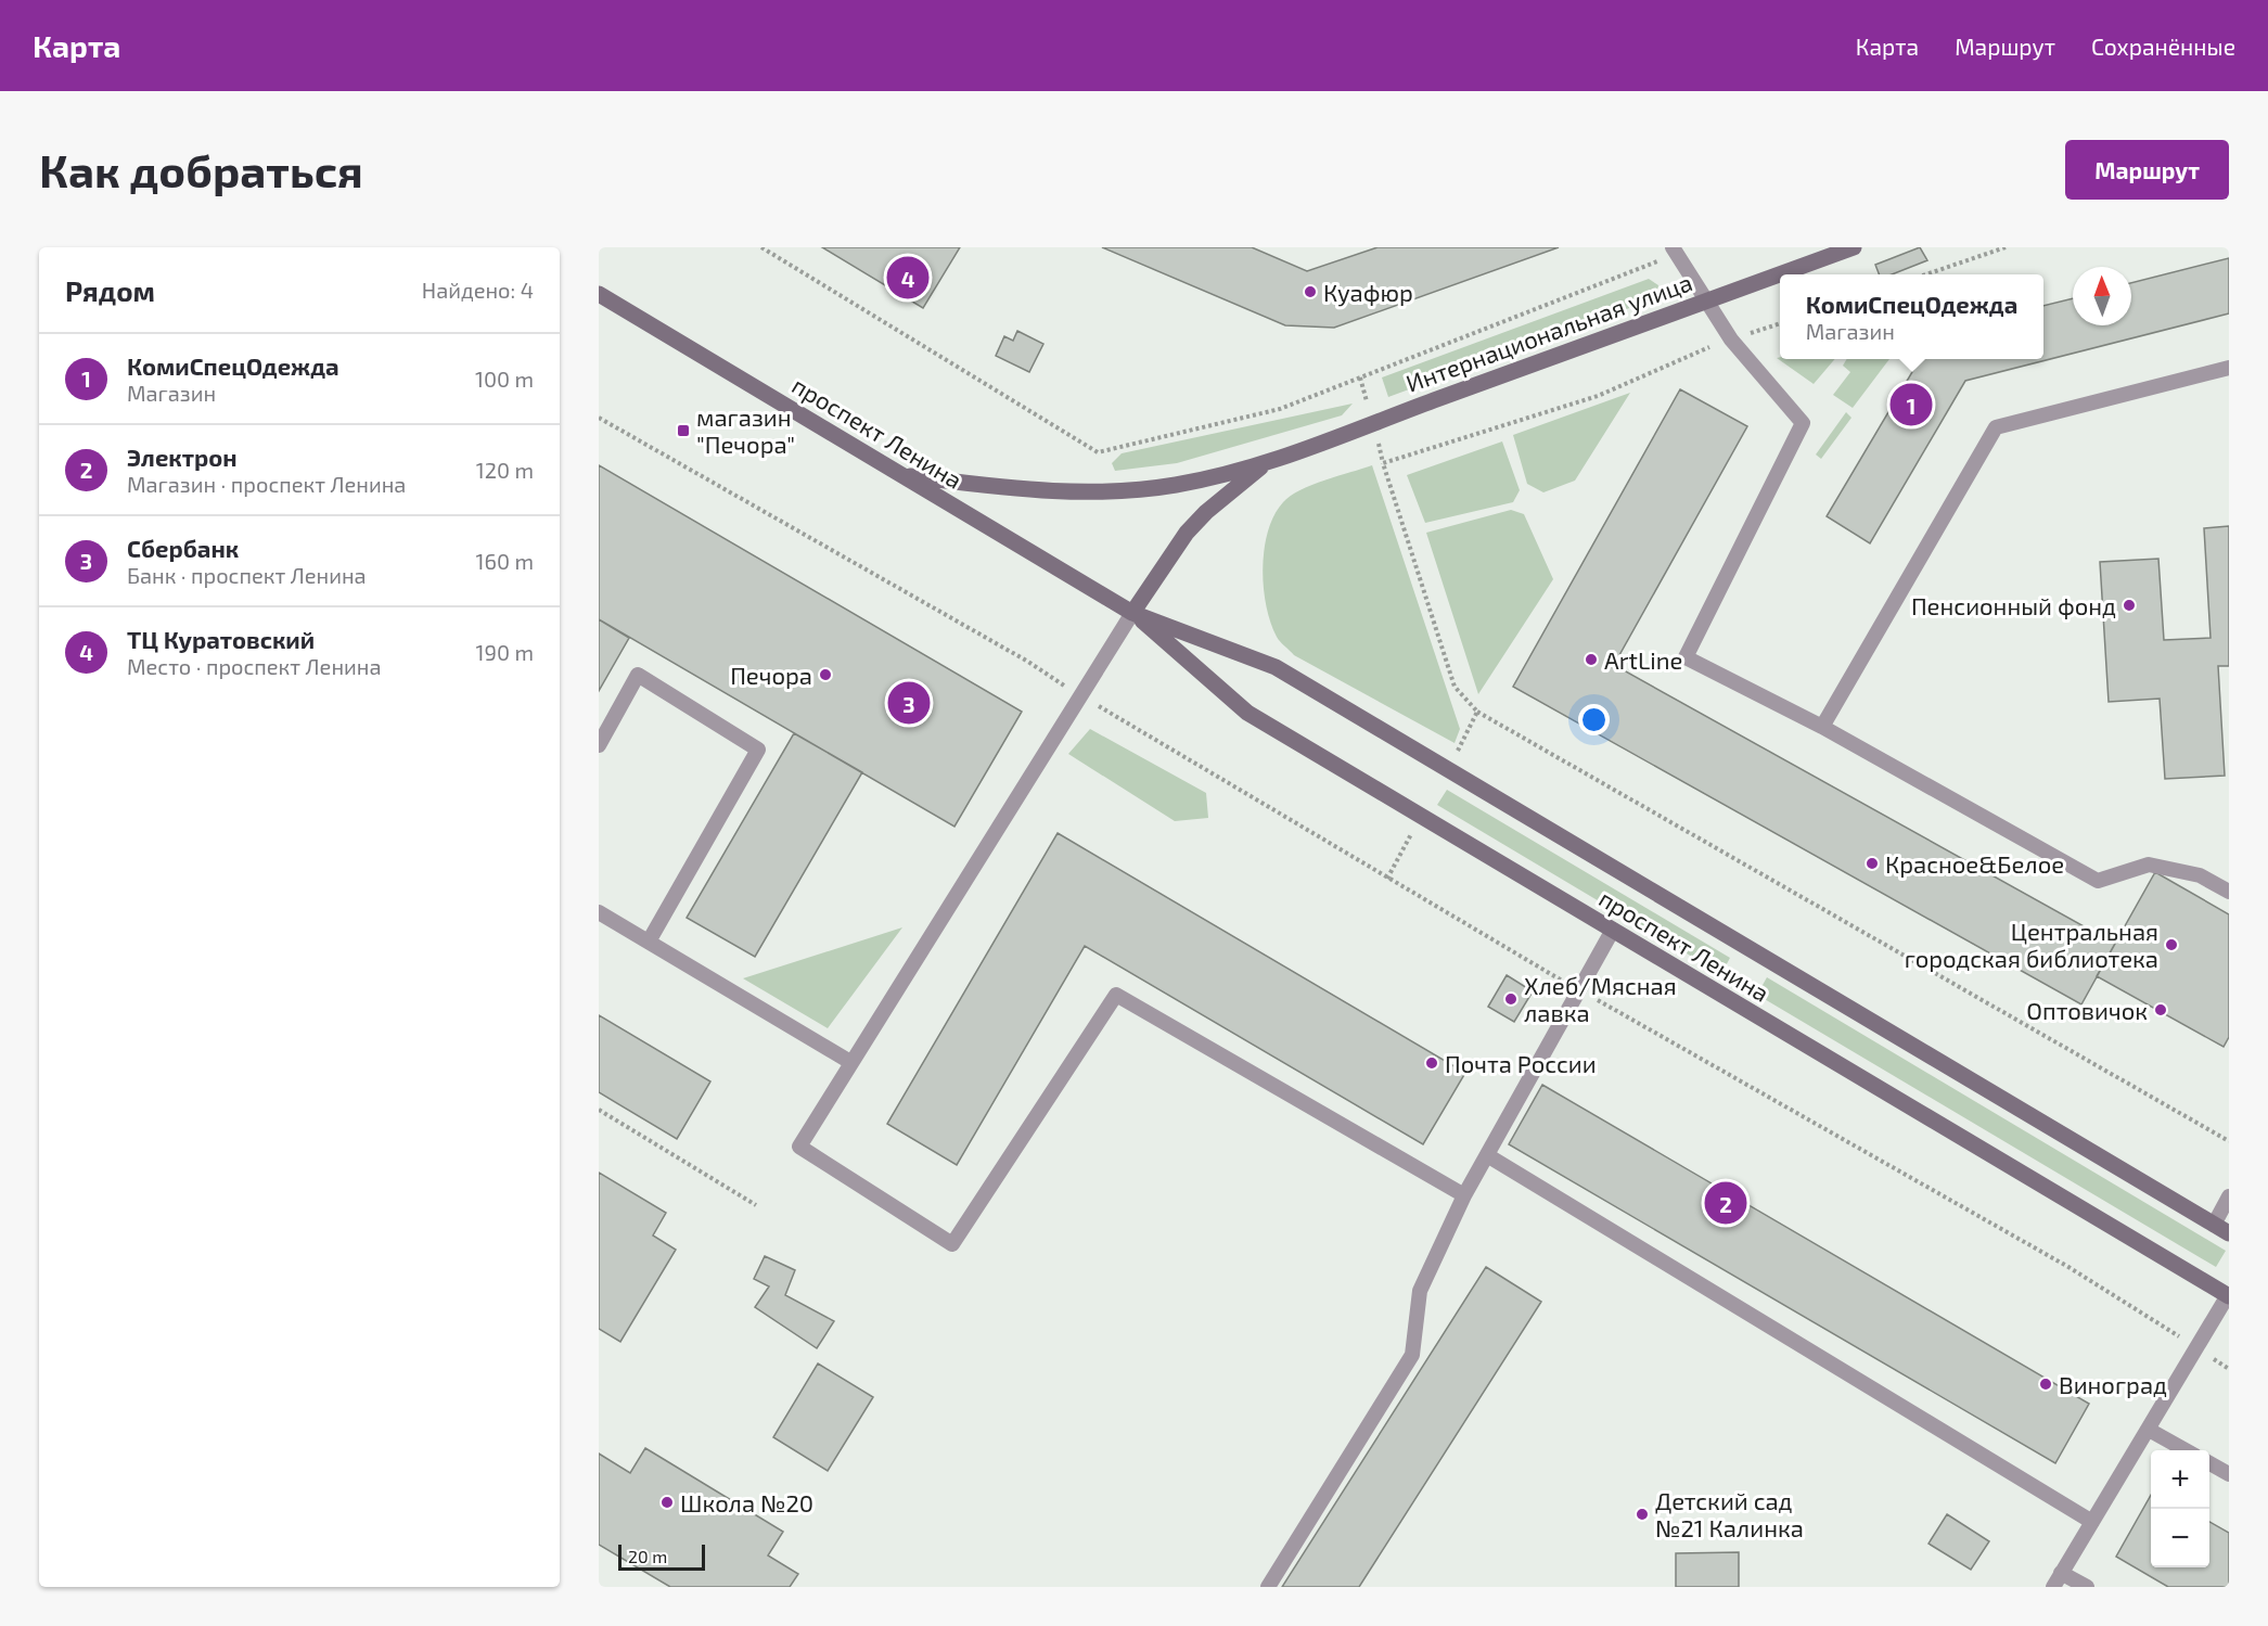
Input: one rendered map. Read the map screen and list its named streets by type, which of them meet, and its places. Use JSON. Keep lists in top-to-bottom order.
{
  "streets": {
    "main road": ["Интернациональная улица", "проспект Ленина"]
  },
  "crossings": [
    ["Интернациональная улица", "проспект Ленина"]
  ],
  "places": {
    "other": [
      "Куафюр",
      "Пенсионный фонд",
      "ArtLine",
      "Печора",
      "Красное&Белое",
      "Центральная городская библиотека",
      "Хлеб/Мясная лавка",
      "Оптовичок",
      "Почта России",
      "Виноград",
      "Школа №20",
      "Детский сад №21 Калинка"
    ],
    "transit": ["магазин \"Печора\""]
  },
  "scale_bar": "20 m",
  "north": "top",
  "page": {
    "header": "Карта",
    "nav": ["Карта", "Маршрут", "Сохранённые"],
    "buttons": "Маршрут",
    "title": "Как добраться",
    "heading": ["Рядом", "Найдено: 4"],
    "pins": [
      "4",
      "1",
      "3",
      "2"
    ],
    "popup": ["КомиСпецОдежда", "Магазин"],
    "list": [
      {
        "mark": "1",
        "name": "КомиСпецОдежда",
        "note": "Магазин",
        "value": "100 m"
      },
      {
        "mark": "2",
        "name": "Электрон",
        "note": "Магазин · проспект Ленина",
        "value": "120 m"
      },
      {
        "mark": "3",
        "name": "Сбербанк",
        "note": "Банк · проспект Ленина",
        "value": "160 m"
      },
      {
        "mark": "4",
        "name": "ТЦ Куратовский",
        "note": "Место · проспект Ленина",
        "value": "190 m"
      }
    ],
    "map_buttons": ["+", "−"],
    "scale": "20 m"
  }
}
